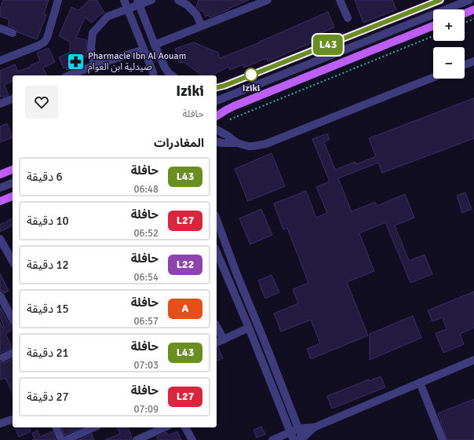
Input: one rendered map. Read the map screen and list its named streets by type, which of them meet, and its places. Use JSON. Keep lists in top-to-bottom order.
{
  "places": {
    "pharmacy": ["Pharmacie Ibn Al Aouam صيدلية ابن العوام"],
    "other": ["Iziki"]
  },
  "lines": ["bus line L43"],
  "page": {
    "on_map": "L43",
    "map_buttons": ["+", "−"],
    "heading": [
      ["Iziki", "حافلة"],
      "المغادرات"
    ],
    "list": [
      {
        "mark": "L43",
        "name": "حافلة",
        "note": "06:48",
        "value": "6 دقيقة"
      },
      {
        "mark": "L27",
        "name": "حافلة",
        "note": "06:52",
        "value": "10 دقيقة"
      },
      {
        "mark": "L22",
        "name": "حافلة",
        "note": "06:54",
        "value": "12 دقيقة"
      },
      {
        "mark": "A",
        "name": "حافلة",
        "note": "06:57",
        "value": "15 دقيقة"
      },
      {
        "mark": "L43",
        "name": "حافلة",
        "note": "07:03",
        "value": "21 دقيقة"
      },
      {
        "mark": "L27",
        "name": "حافلة",
        "note": "07:09",
        "value": "27 دقيقة"
      }
    ]
  }
}
